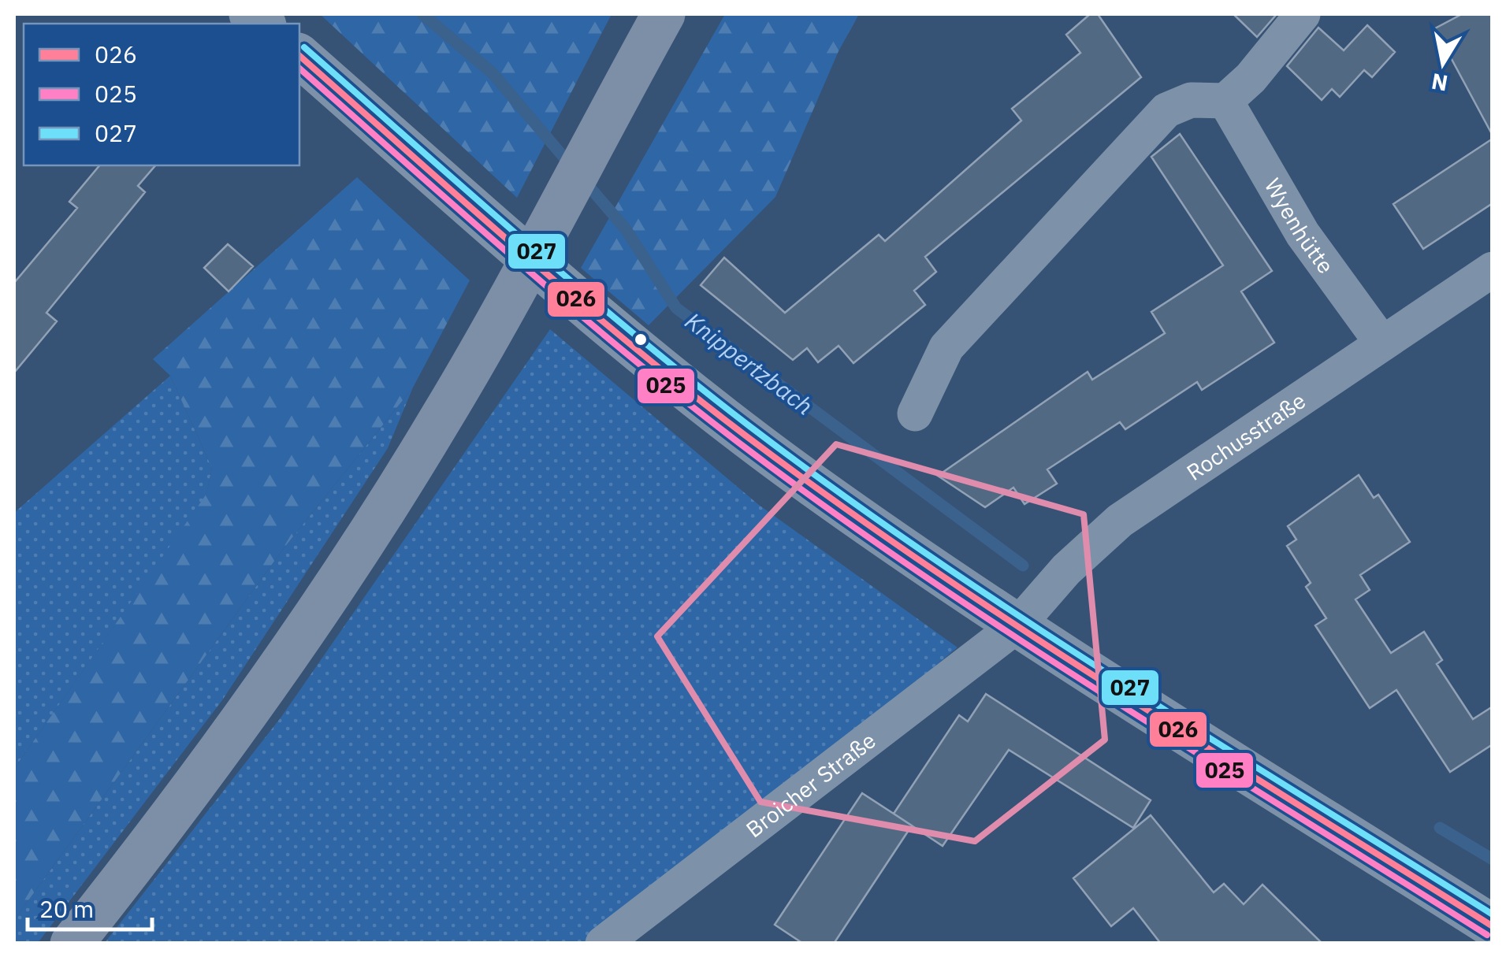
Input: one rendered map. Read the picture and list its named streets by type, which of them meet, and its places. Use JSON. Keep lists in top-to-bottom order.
{
  "streets": {
    "street": ["Wyenhütte", "Rochusstraße", "Broicher Straße"]
  },
  "crossings": [
    ["Wyenhütte", "Rochusstraße"],
    ["Rochusstraße", "Broicher Straße"]
  ],
  "water": ["Knippertzbach"],
  "lines": ["transit line 027", "transit line 026", "transit line 025"],
  "legend": ["026", "025", "027"],
  "scale_bar": "20 m",
  "north": "bottom"
}
